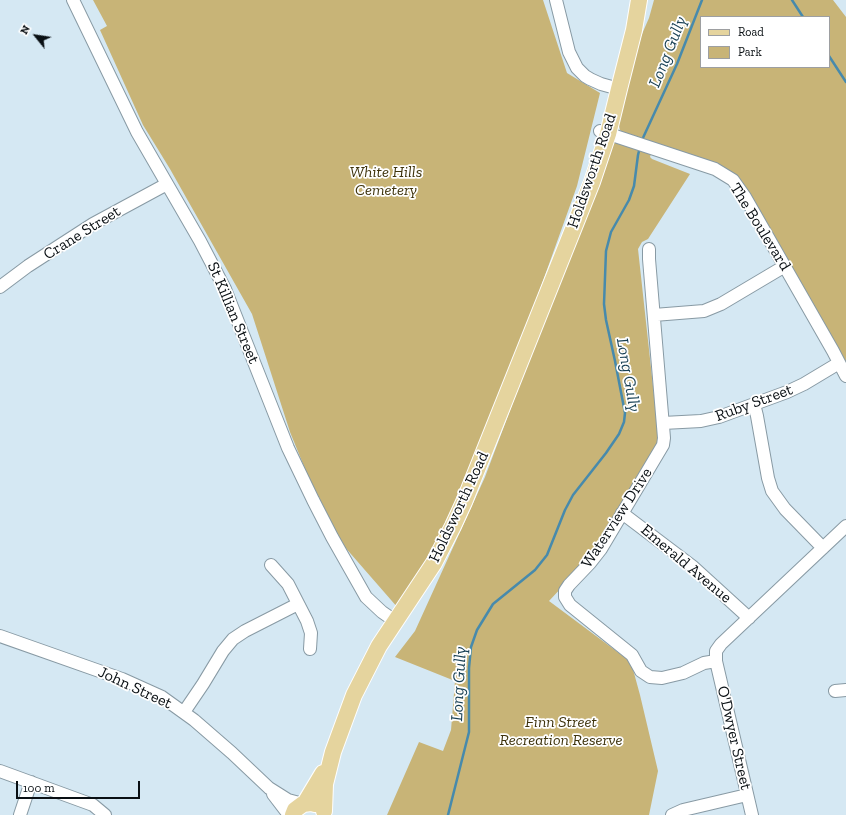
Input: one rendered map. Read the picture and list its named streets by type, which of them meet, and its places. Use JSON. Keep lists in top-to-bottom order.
{
  "streets": {
    "main road": ["Holdsworth Road"],
    "street": [
      "The Boulevard",
      "Crane Street",
      "St Killian Street",
      "Ruby Street",
      "Waterview Drive",
      "Emerald Avenue",
      "John Street",
      "O'Dwyer Street"
    ]
  },
  "crossings": [
    ["Holdsworth Road", "The Boulevard"],
    ["Holdsworth Road", "St Killian Street"],
    ["Holdsworth Road", "John Street"],
    ["The Boulevard", "Ruby Street"],
    ["Crane Street", "St Killian Street"],
    ["Ruby Street", "Waterview Drive"],
    ["Waterview Drive", "Emerald Avenue"],
    ["Waterview Drive", "O'Dwyer Street"]
  ],
  "water": ["Long Gully"],
  "parks": ["White Hills Cemetery", "Finn Street Recreation Reserve"],
  "legend": ["Road", "Park"],
  "scale_bar": "100 m",
  "north": "top left"
}
